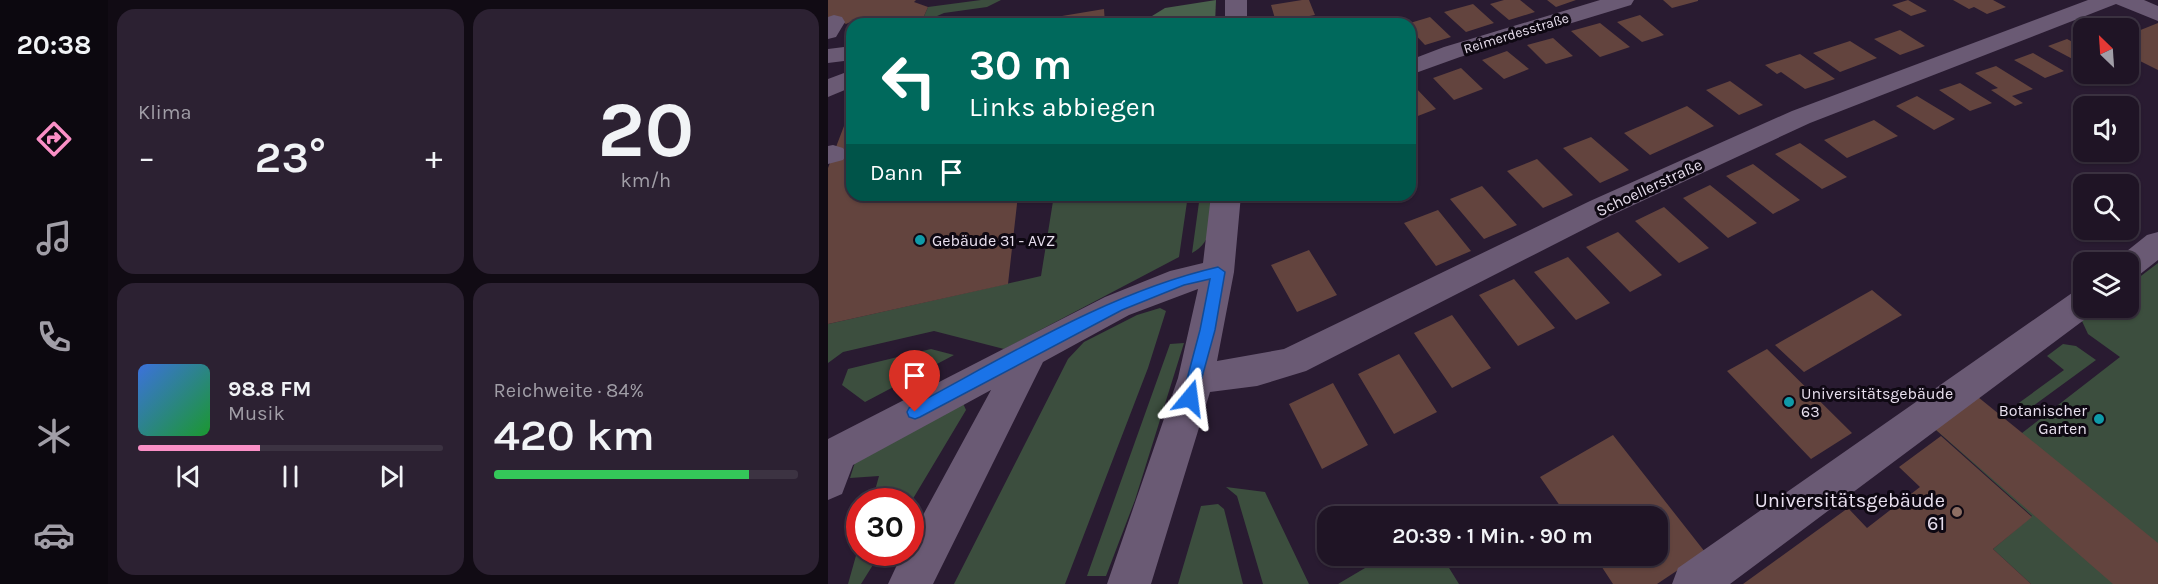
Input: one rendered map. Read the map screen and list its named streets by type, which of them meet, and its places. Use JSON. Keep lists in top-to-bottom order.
{
  "streets": {
    "street": ["Reimerdesstraße", "Schoellerstraße"]
  },
  "places": [
    "Gebäude 31 - AVZ",
    "Universitätsgebäude 63",
    "Botanischer Garten",
    "Universitätsgebäude 61"
  ],
  "north": "top left",
  "page": {
    "tabs": "20:38",
    "tile": [
      "Klima",
      ["20", "km/h"],
      ["Reichweite · 84%", "420 km"]
    ],
    "turn": ["30 m", "Links abbiegen"],
    "heat": ["−", "23°", "+"],
    "then": "Dann",
    "song": ["98.8 FM", "Musik"],
    "limit": "30",
    "trip": "20:39 · 1 Min. · 90 m"
  }
}
